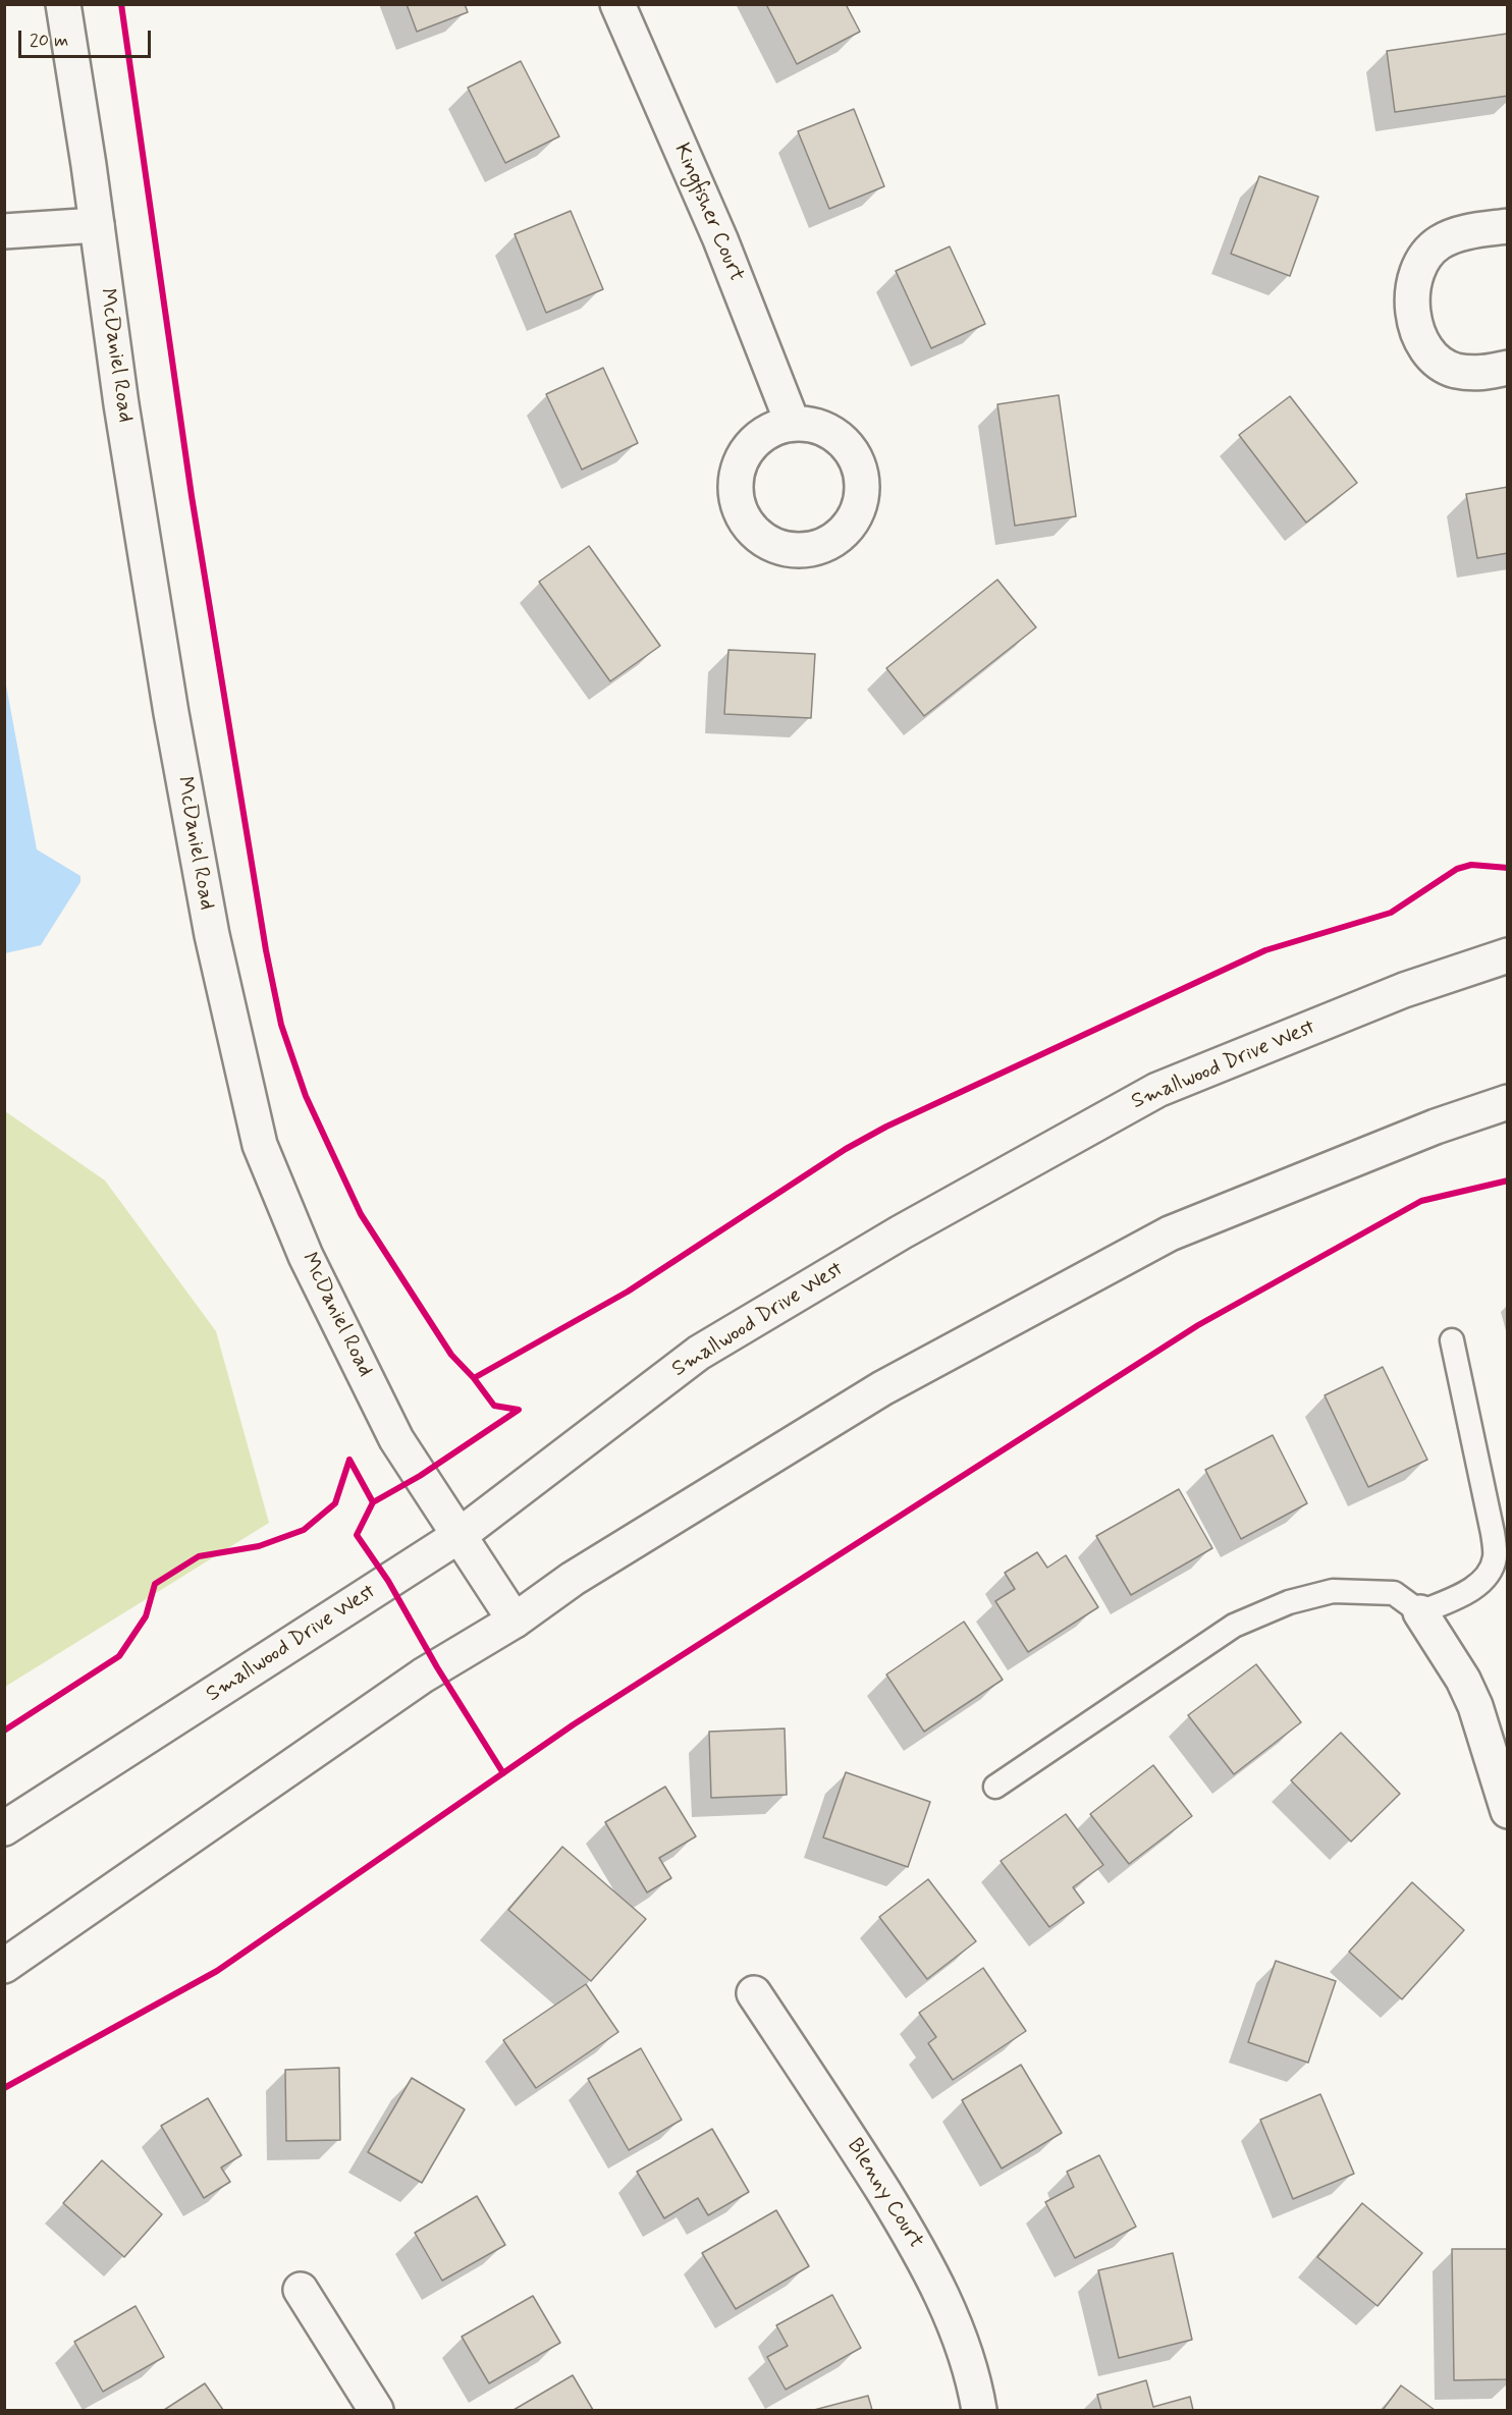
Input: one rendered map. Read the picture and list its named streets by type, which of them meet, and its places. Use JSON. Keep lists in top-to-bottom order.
{
  "streets": {
    "main road": [
      "Kingfisher Court",
      "McDaniel Road",
      "Smallwood Drive West",
      "Blenny Court"
    ]
  },
  "crossings": [
    ["McDaniel Road", "Smallwood Drive West"]
  ],
  "scale_bar": "20 m"
}
